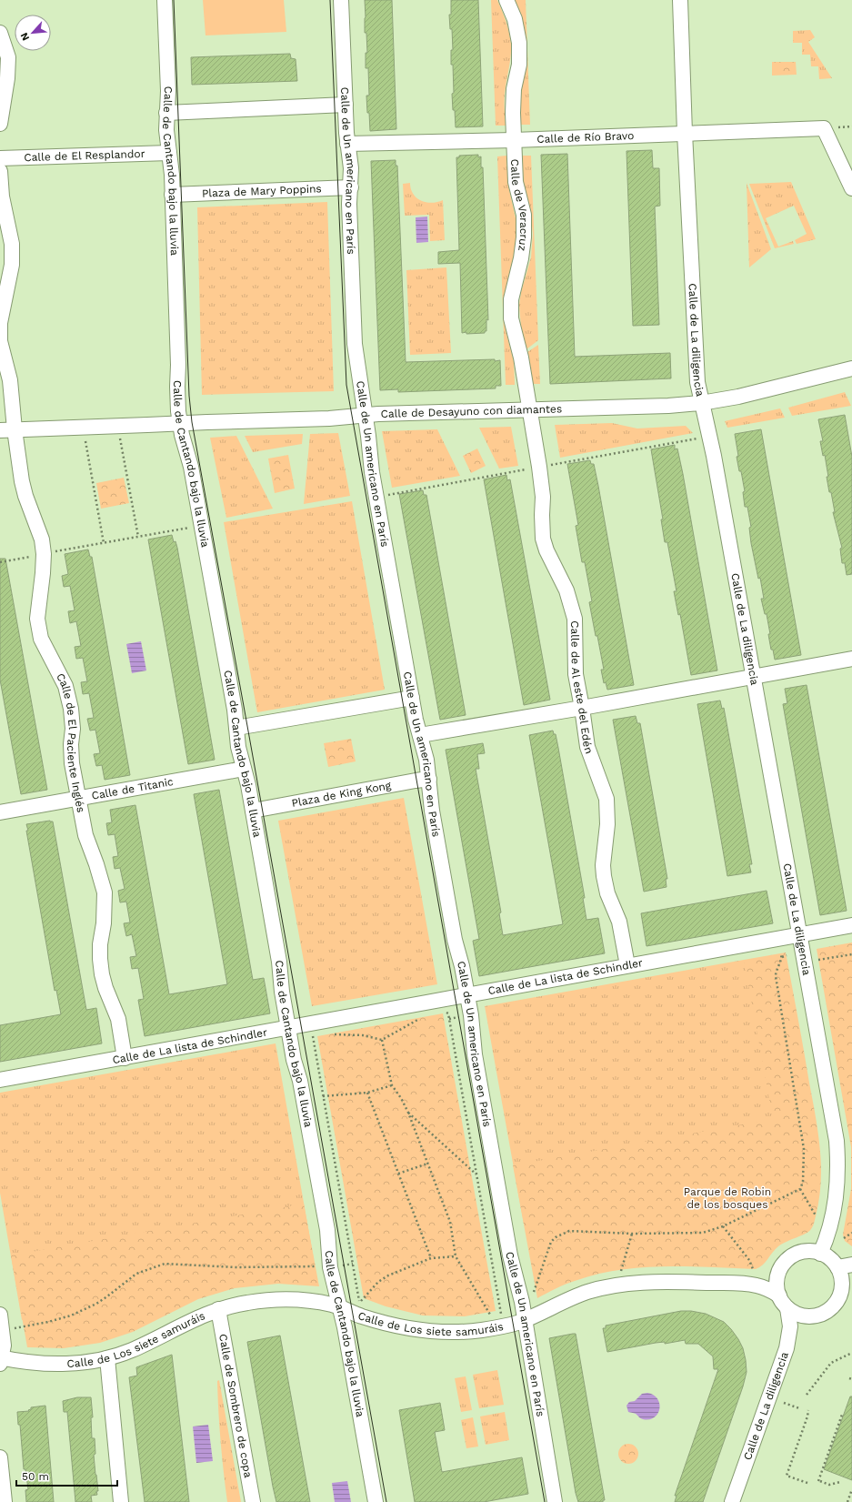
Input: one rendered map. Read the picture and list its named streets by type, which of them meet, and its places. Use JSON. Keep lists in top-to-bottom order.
{
  "streets": {
    "street": [
      "Calle de Río Bravo",
      "Calle de El Resplandor",
      "Calle de Cantando bajo la lluvia",
      "Calle de Un americano en París",
      "Plaza de Mary Poppins",
      "Calle de Veracruz",
      "Calle de La diligencia",
      "Calle de Desayuno con diamantes",
      "Calle de Al este del Edén",
      "Calle de El Paciente Inglés",
      "Calle de Titanic",
      "Plaza de King Kong",
      "Calle de La lista de Schindler",
      "Calle de Los siete samuráis",
      "Calle de Sombrero de copa"
    ]
  },
  "crossings": [
    ["Calle de Río Bravo", "Calle de Un americano en París"],
    ["Calle de Río Bravo", "Calle de Veracruz"],
    ["Calle de Río Bravo", "Calle de La diligencia"],
    ["Calle de El Resplandor", "Calle de Cantando bajo la lluvia"],
    ["Calle de Cantando bajo la lluvia", "Plaza de Mary Poppins"],
    ["Calle de Cantando bajo la lluvia", "Calle de Desayuno con diamantes"],
    ["Calle de Cantando bajo la lluvia", "Calle de Titanic"],
    ["Calle de Cantando bajo la lluvia", "Plaza de King Kong"],
    ["Calle de Cantando bajo la lluvia", "Calle de La lista de Schindler"],
    ["Calle de Cantando bajo la lluvia", "Calle de Los siete samuráis"],
    ["Calle de Un americano en París", "Plaza de Mary Poppins"],
    ["Calle de Un americano en París", "Calle de Desayuno con diamantes"],
    ["Calle de Un americano en París", "Plaza de King Kong"],
    ["Calle de Un americano en París", "Calle de La lista de Schindler"],
    ["Calle de Un americano en París", "Calle de Los siete samuráis"],
    ["Calle de Veracruz", "Calle de Desayuno con diamantes"],
    ["Calle de Veracruz", "Calle de Al este del Edén"],
    ["Calle de La diligencia", "Calle de Desayuno con diamantes"],
    ["Calle de La diligencia", "Calle de La lista de Schindler"],
    ["Calle de La diligencia", "Calle de Los siete samuráis"],
    ["Calle de Desayuno con diamantes", "Calle de Al este del Edén"],
    ["Calle de Desayuno con diamantes", "Calle de El Paciente Inglés"],
    ["Calle de Al este del Edén", "Calle de La lista de Schindler"],
    ["Calle de El Paciente Inglés", "Calle de Titanic"],
    ["Calle de El Paciente Inglés", "Calle de La lista de Schindler"],
    ["Calle de Los siete samuráis", "Calle de Sombrero de copa"]
  ],
  "parks": ["Parque de Robin de los bosques"],
  "scale_bar": "50 m",
  "north": "bottom left"
}
